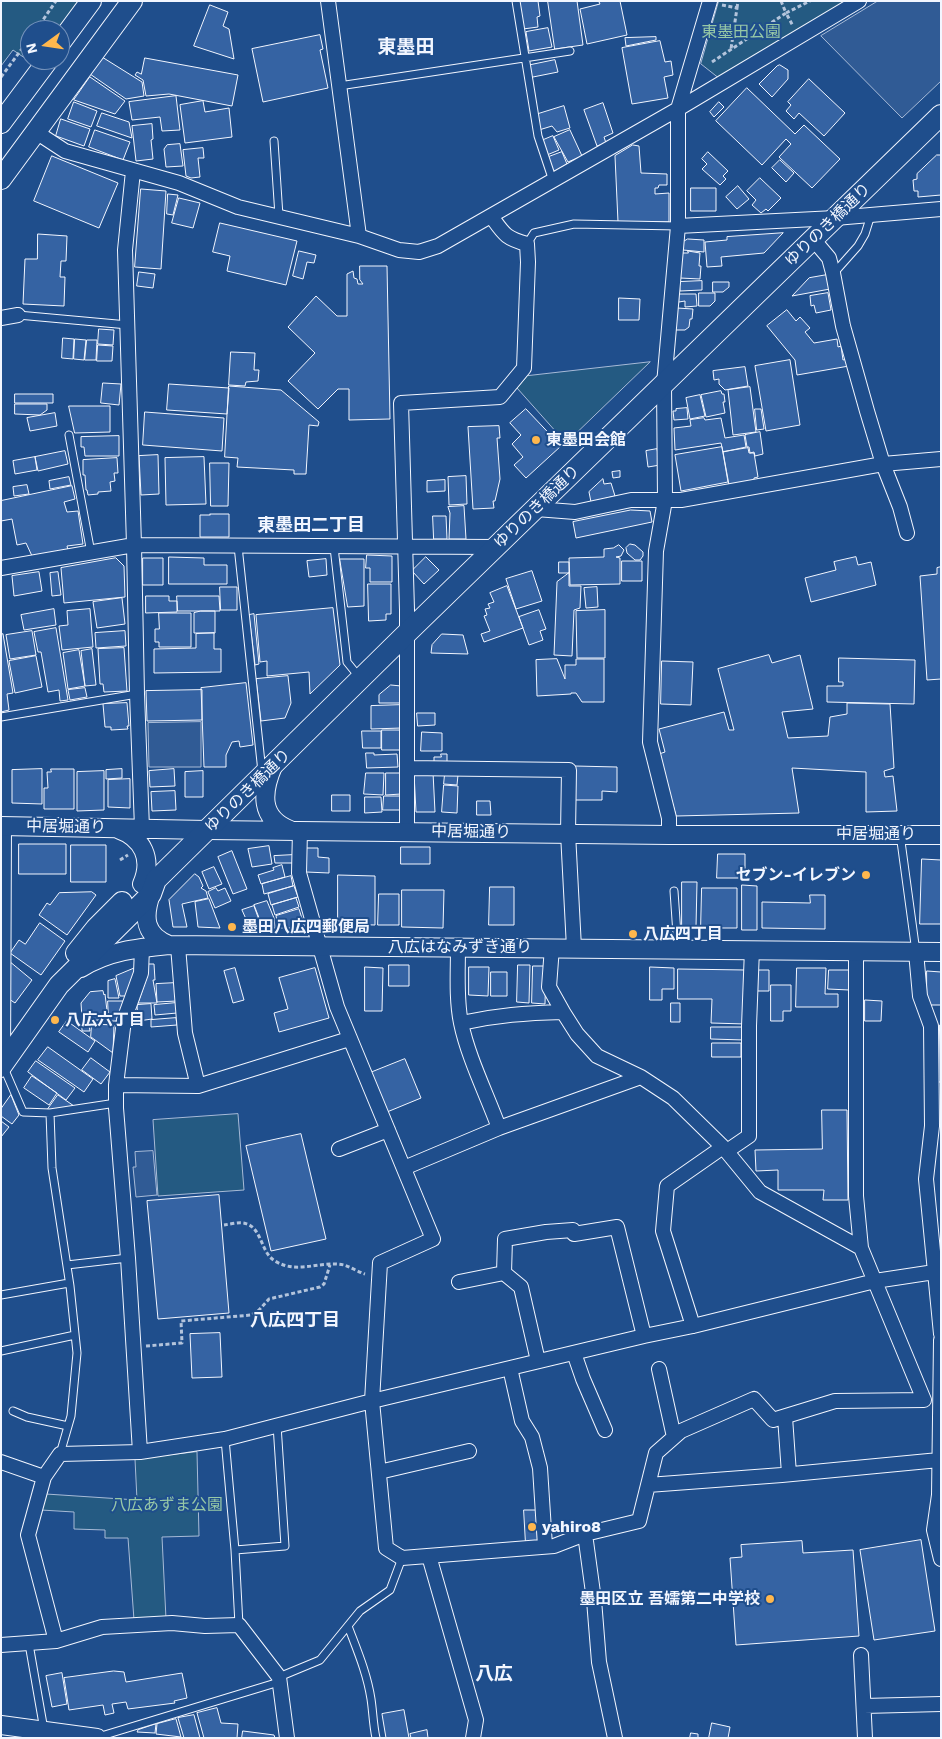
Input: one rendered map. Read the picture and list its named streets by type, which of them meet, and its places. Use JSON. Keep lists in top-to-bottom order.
{
  "streets": {
    "main road": ["ゆりのき橋通り", "八広はなみずき通り"],
    "street": ["中居堀通り"]
  },
  "crossings": [
    ["ゆりのき橋通り", "中居堀通り"],
    ["ゆりのき橋通り", "八広はなみずき通り"]
  ],
  "districts": [
    "東墨田",
    "東墨田二丁目",
    "八広四丁目",
    "八広"
  ],
  "parks": ["東墨田公園", "八広あずま公園"],
  "places": [
    "東墨田会館",
    "セブン-イレブン",
    "墨田八広四郵便局",
    "八広四丁目",
    "八広六丁目",
    "yahiro8",
    "墨田区立 吾嬬第二中学校"
  ],
  "north": "left"
}
